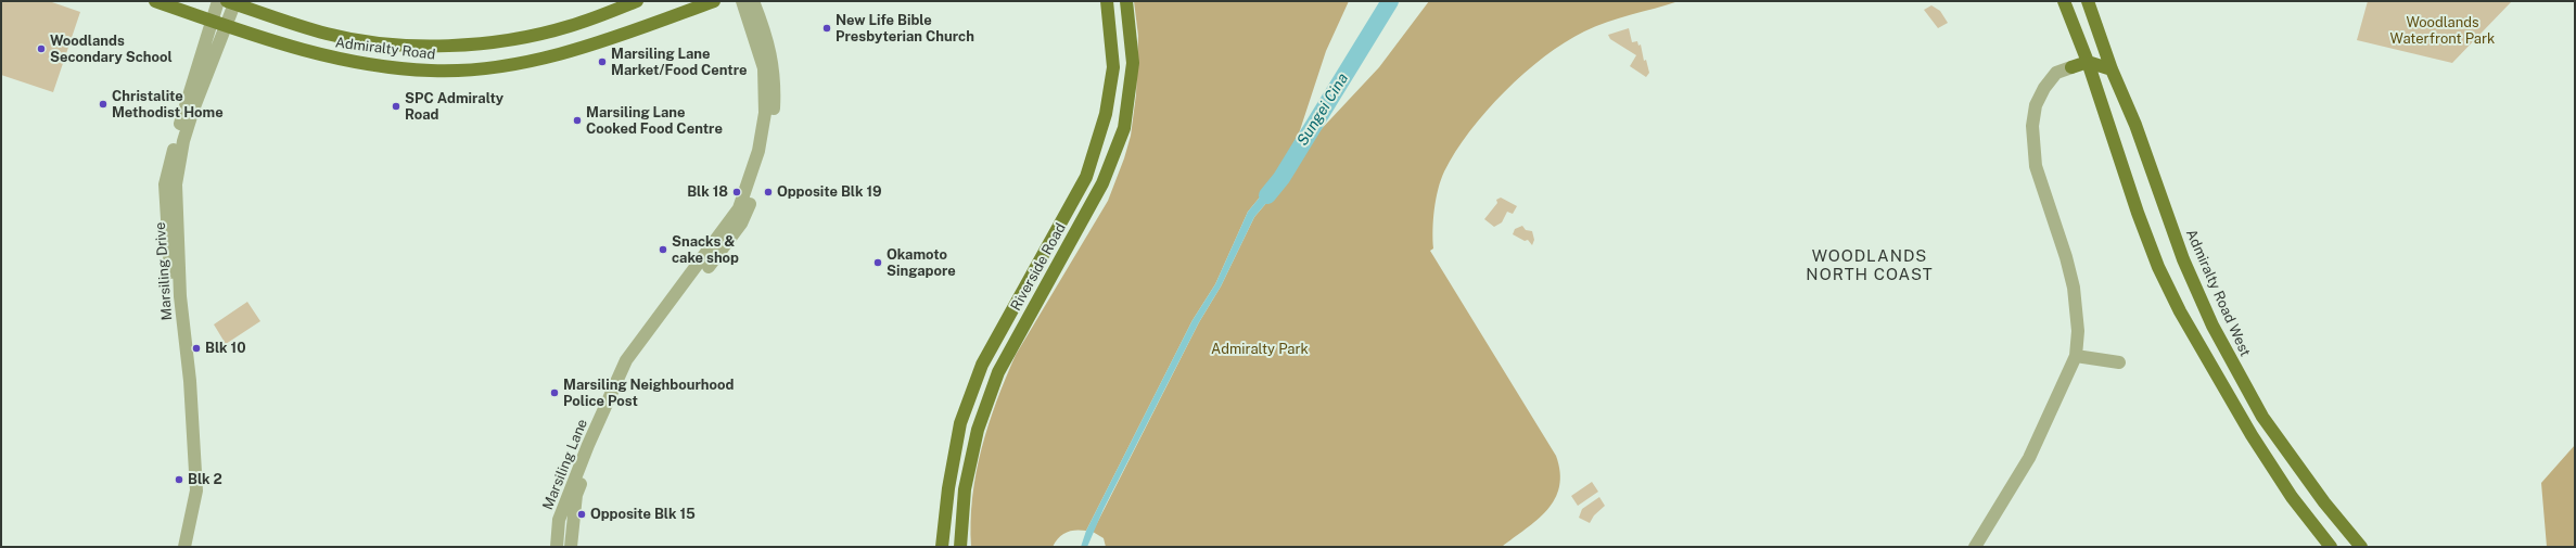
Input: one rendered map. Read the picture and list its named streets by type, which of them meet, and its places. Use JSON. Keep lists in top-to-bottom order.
{
  "streets": {
    "main road": ["Admiralty Road", "Riverside Road", "Admiralty Road West"],
    "street": ["Marsiling Drive", "Marsiling Lane"]
  },
  "crossings": [
    ["Admiralty Road", "Marsiling Drive"]
  ],
  "districts": ["WOODLANDS NORTH COAST"],
  "water": ["Sungei Cina"],
  "parks": ["Woodlands Waterfront Park", "Admiralty Park"],
  "places": [
    "New Life Bible Presbyterian Church",
    "Woodlands Secondary School",
    "Marsiling Lane Market/Food Centre",
    "Christalite Methodist Home",
    "SPC Admiralty Road",
    "Marsiling Lane Cooked Food Centre",
    "Blk 18",
    "Opposite Blk 19",
    "Snacks & cake shop",
    "Okamoto Singapore",
    "Blk 10",
    "Marsiling Neighbourhood Police Post",
    "Blk 2",
    "Opposite Blk 15"
  ]
}
